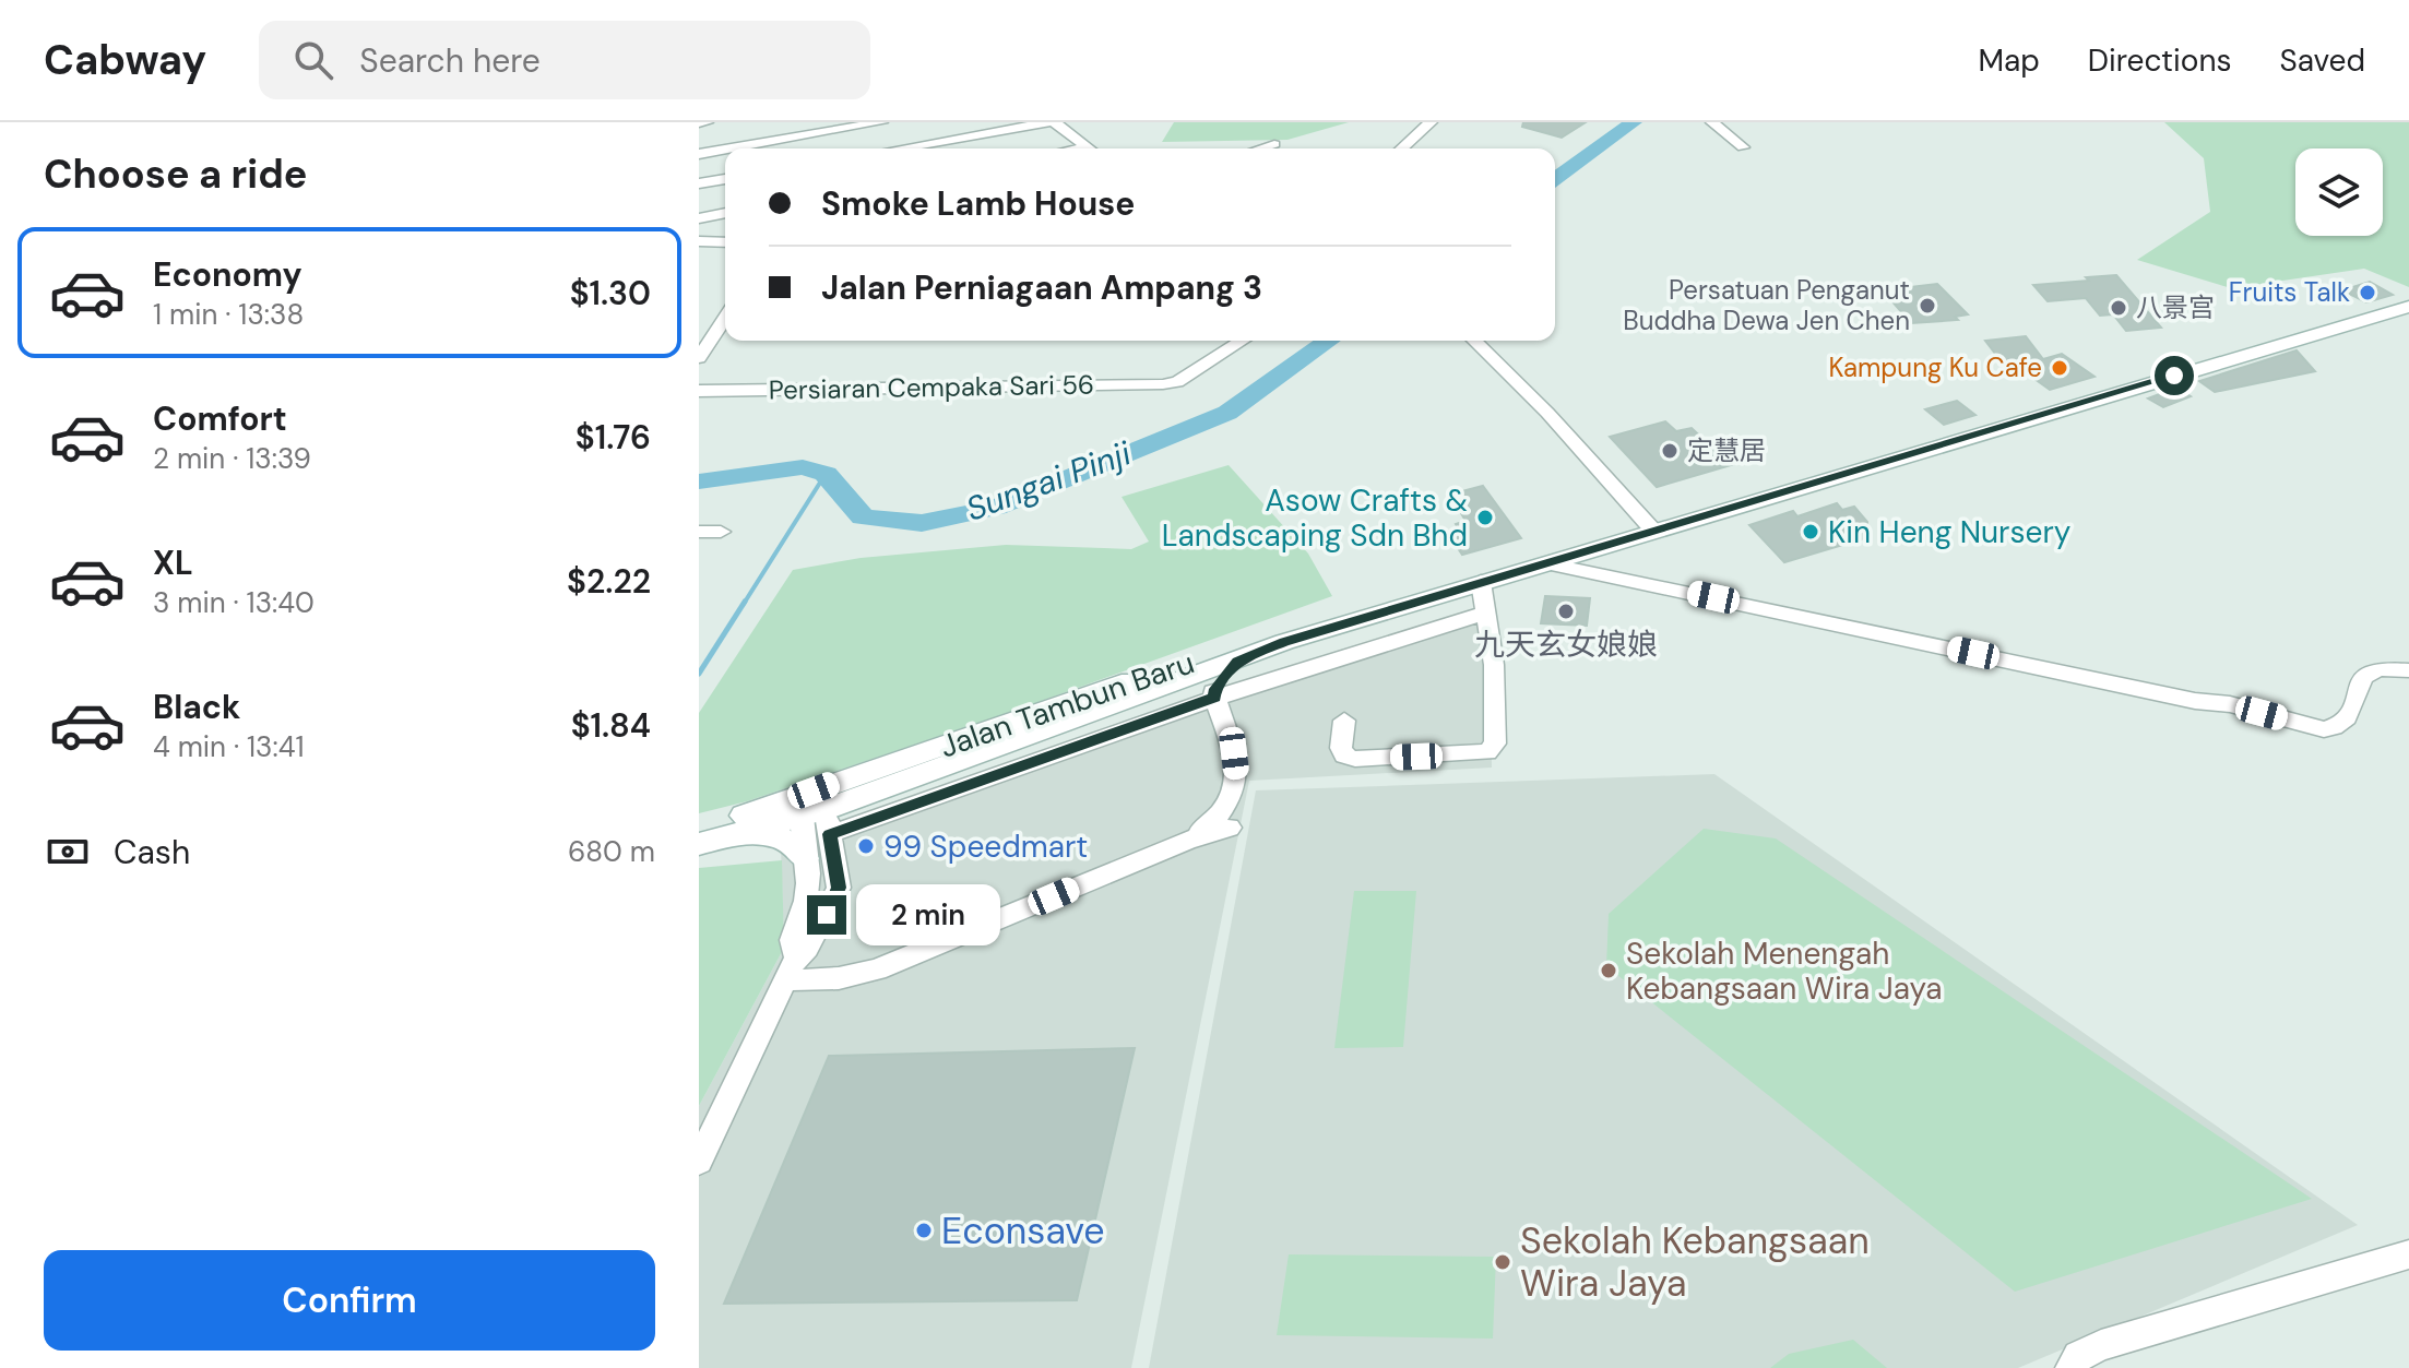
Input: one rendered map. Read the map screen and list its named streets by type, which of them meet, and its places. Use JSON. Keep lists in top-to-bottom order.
{
  "streets": {
    "main road": ["Jalan Tambun Baru"],
    "street": ["Persiaran Cempaka Sari 56"]
  },
  "water": ["Sungai Pinji"],
  "places": [
    "Fruits Talk",
    "Persatuan Penganut Buddha Dewa Jen Chen",
    "八景宫",
    "Kampung Ku Cafe",
    "定慧居",
    "Asow Crafts & Landscaping Sdn Bhd",
    "Kin Heng Nursery",
    "九天玄女娘娘",
    "99 Speedmart",
    "Sekolah Menengah Kebangsaan Wira Jaya",
    "Econsave",
    "Sekolah Kebangsaan Wira Jaya"
  ],
  "page": {
    "header": "Cabway",
    "search": "Search here",
    "nav": ["Map", "Directions", "Saved"],
    "heading": "Choose a ride",
    "banner": ["Smoke Lamb House", "Jalan Perniagaan Ampang 3"],
    "list": [
      {
        "name": "Economy",
        "note": "1 min · 13:38",
        "value": "$1.30"
      },
      {
        "name": "Comfort",
        "note": "2 min · 13:39",
        "value": "$1.76"
      },
      {
        "name": "XL",
        "note": "3 min · 13:40",
        "value": "$2.22"
      },
      {
        "name": "Black",
        "note": "4 min · 13:41",
        "value": "$1.84"
      }
    ],
    "pay": ["Cash", "680 m"],
    "bubble": "2 min",
    "buttons": "Confirm"
  }
}
